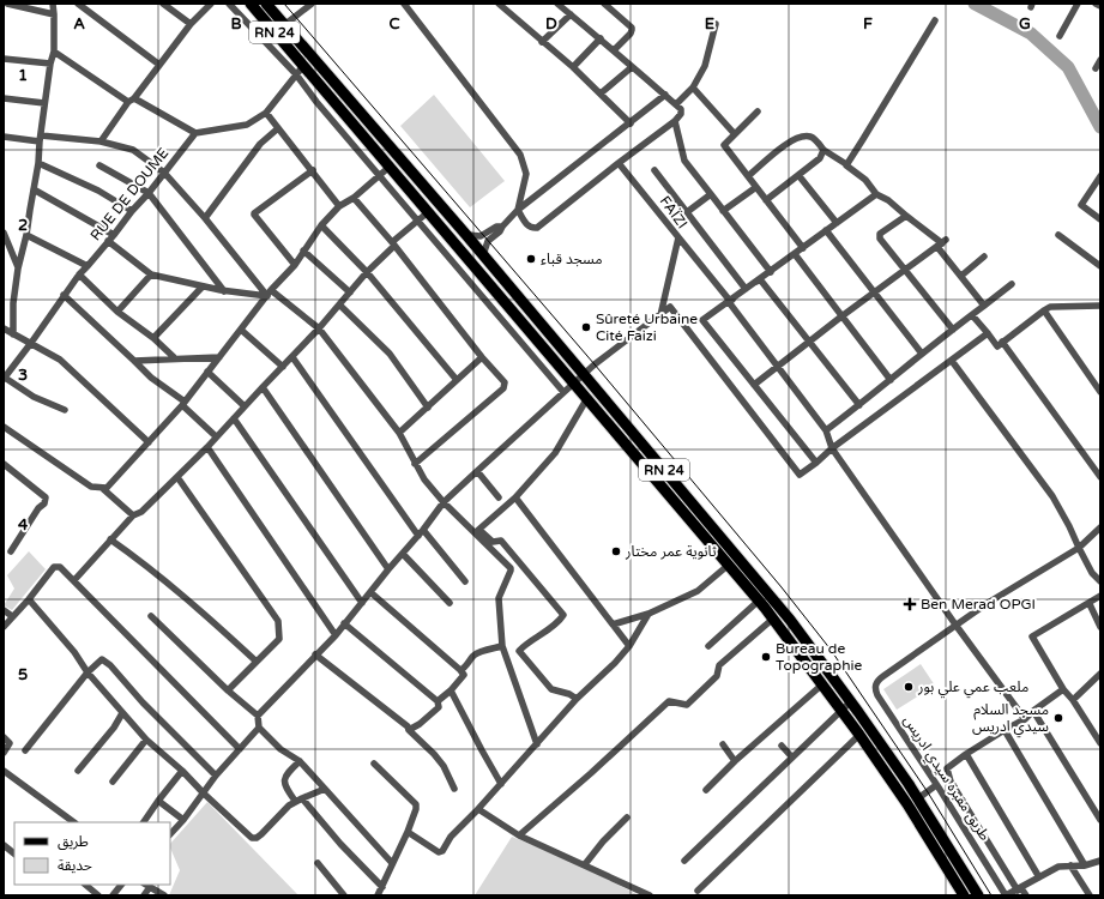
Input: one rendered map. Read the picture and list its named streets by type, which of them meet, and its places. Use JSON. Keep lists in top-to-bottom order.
{
  "streets": {
    "main road": ["RN 24"],
    "street": ["RUE DE DOUME", "FAÏZI", "طريق مقبرة سيدي ادريس"]
  },
  "places": {
    "other": [
      "مسجد قباء",
      "Sûreté Urbaine Cité Faizi",
      "ثانوية عمر مختار",
      "Bureau de Topographie",
      "ملعب عمي علي بور",
      "مسجد السلام سيدي ادريس"
    ],
    "health": ["Ben Merad OPGI"]
  },
  "legend": ["طريق", "حديقة"],
  "grid": {
    "columns": [
      "A",
      "B",
      "C",
      "D",
      "E",
      "F",
      "G"
    ],
    "rows": [
      "1",
      "2",
      "3",
      "4",
      "5"
    ]
  }
}
